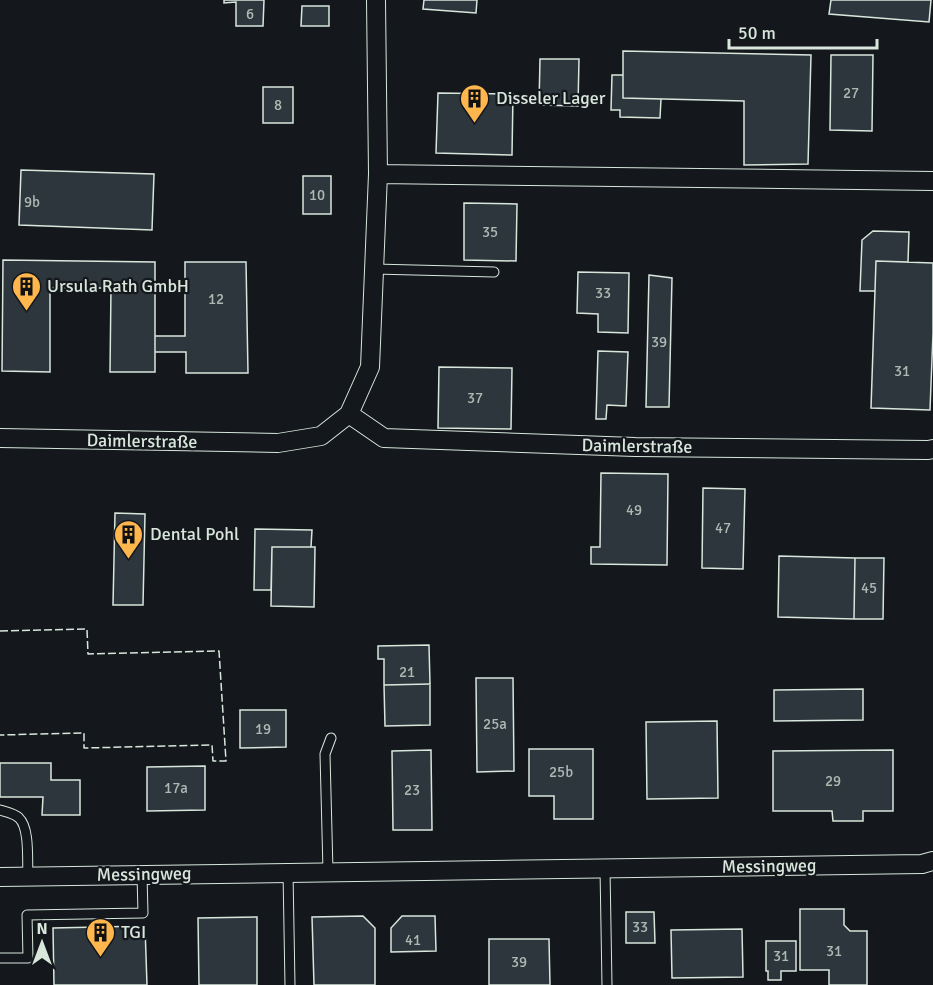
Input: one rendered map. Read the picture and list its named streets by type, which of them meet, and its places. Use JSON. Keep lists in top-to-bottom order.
{
  "streets": {
    "street": ["Daimlerstraße", "Messingweg"]
  },
  "places": {
    "building": [
      "Disseler Lager",
      "Ursula Rath GmbH",
      "Dental Pohl",
      "TGI"
    ]
  },
  "house_numbers": [
    "6",
    "27",
    "8",
    "10",
    "9b",
    "35",
    "33",
    "12",
    "39",
    "31",
    "37",
    "49",
    "47",
    "45",
    "21",
    "25a",
    "19",
    "25b",
    "29",
    "17a",
    "23",
    "33",
    "41",
    "31",
    "31",
    "39"
  ],
  "scale_bar": "50 m",
  "north": "top"
}
